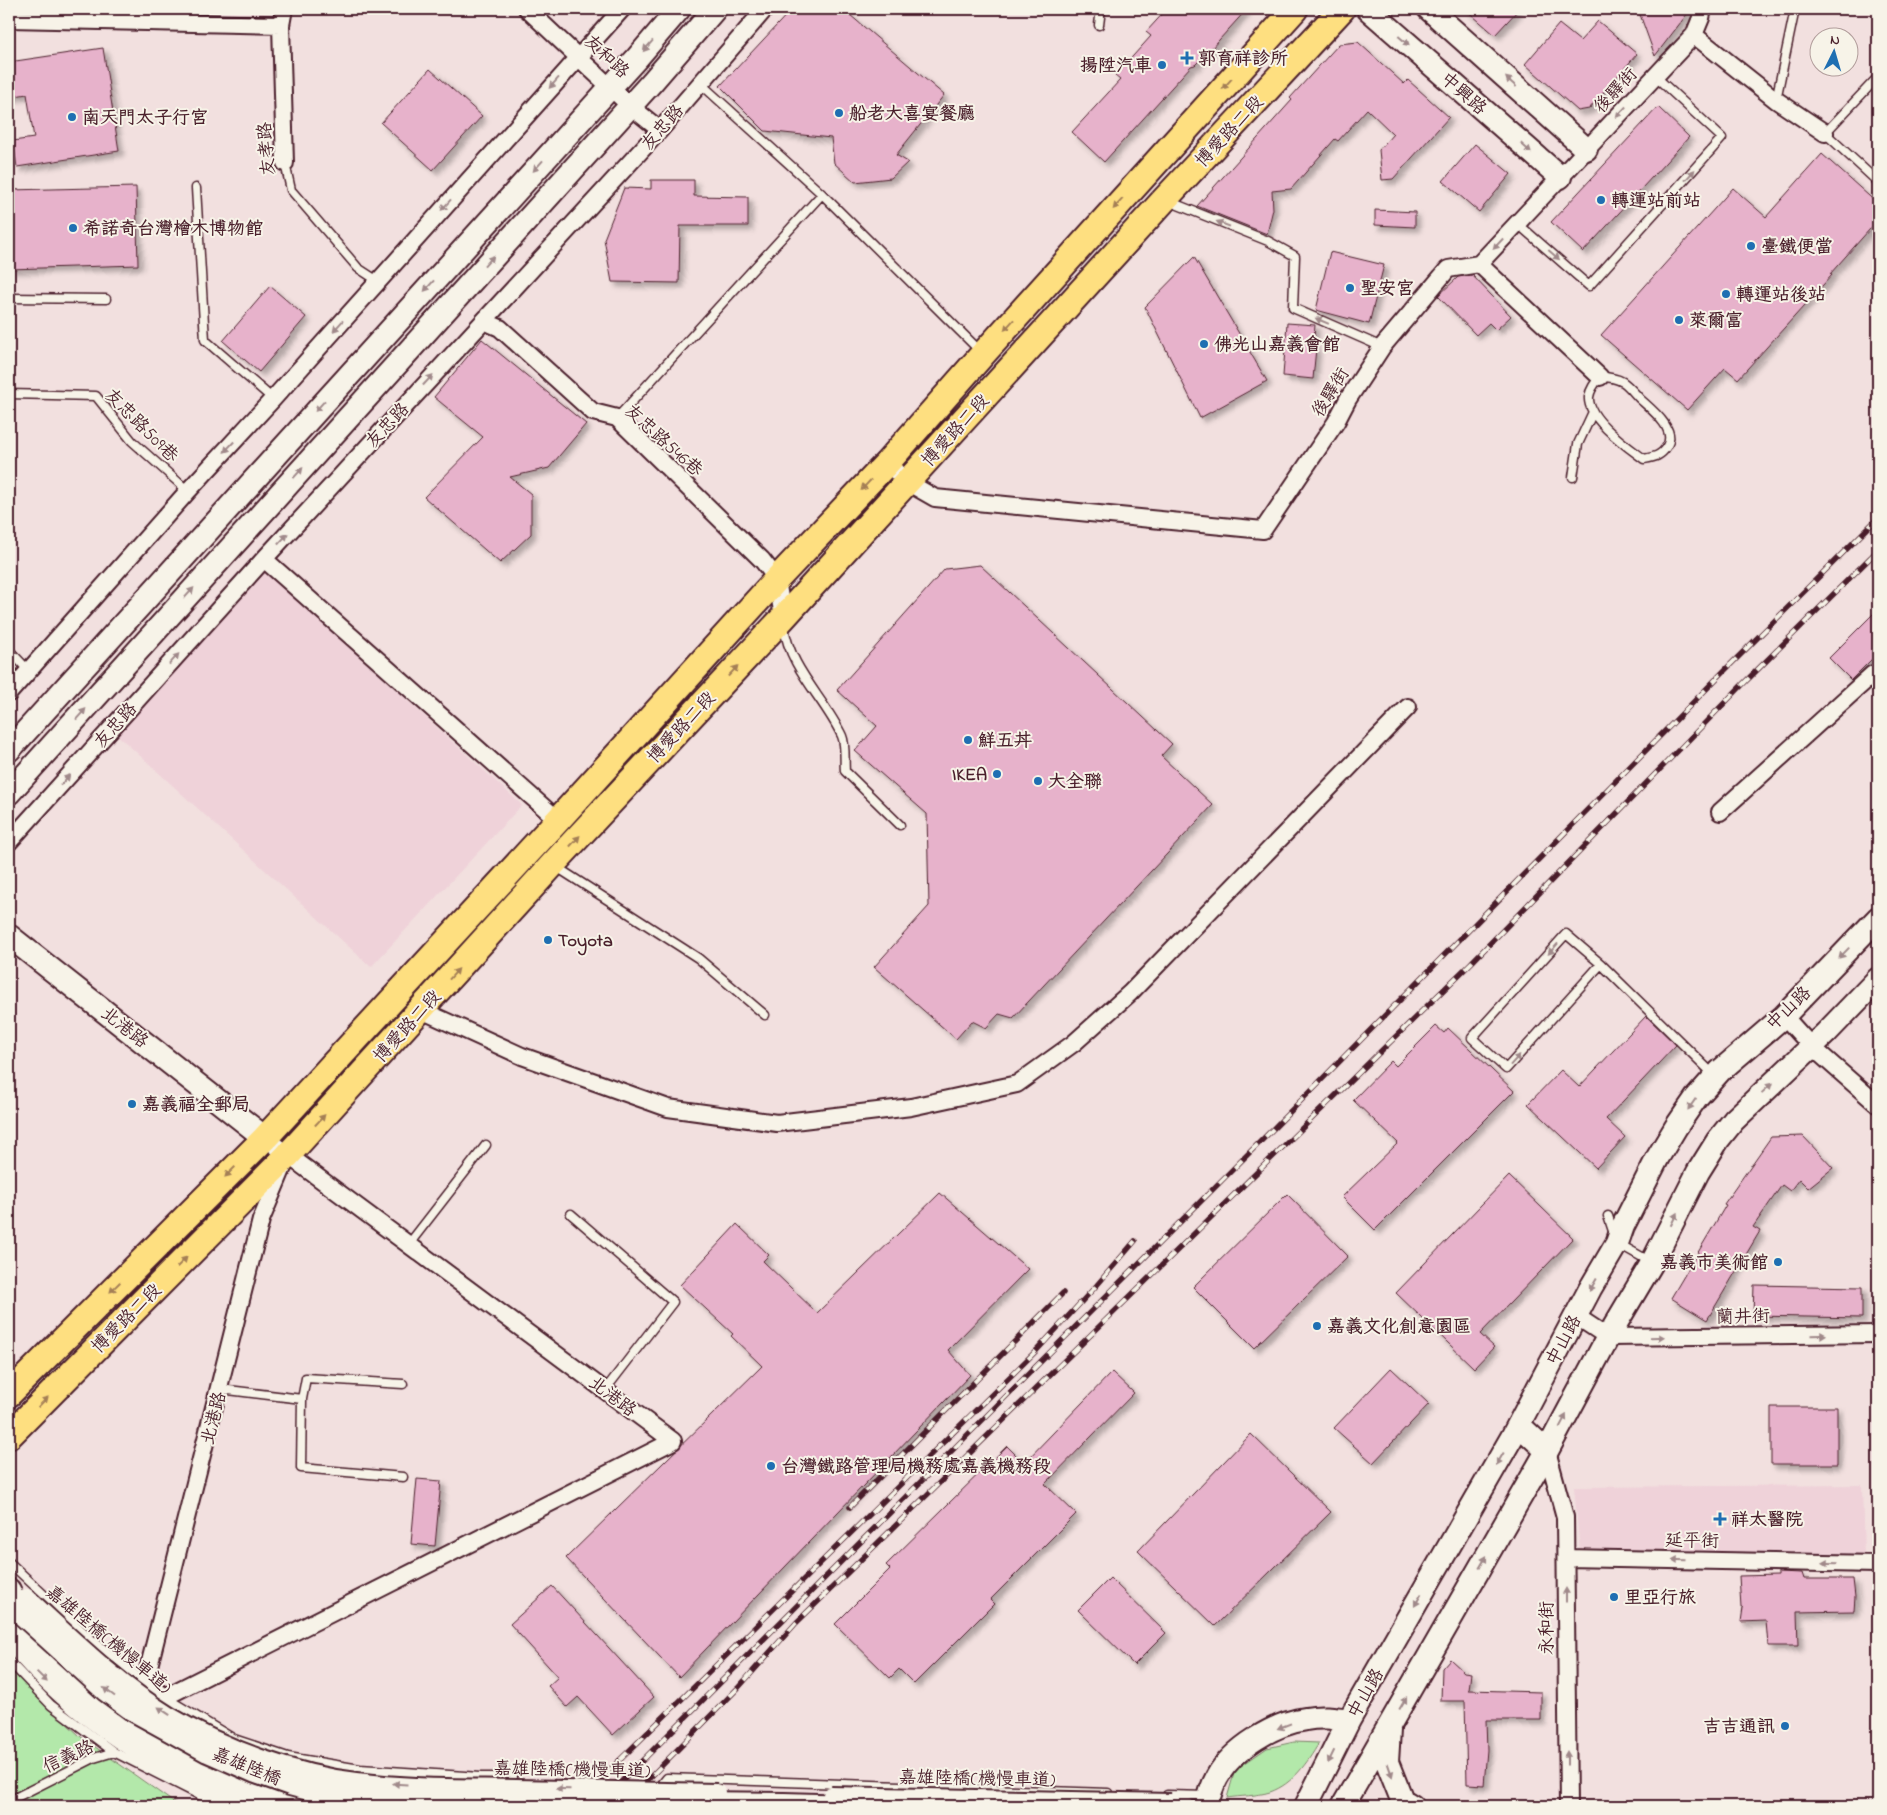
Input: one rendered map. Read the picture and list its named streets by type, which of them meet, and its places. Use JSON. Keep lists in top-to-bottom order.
{
  "streets": {
    "main road": [
      "中興路",
      "友忠路",
      "博愛路二段",
      "中山路",
      "北港路",
      "嘉雄陸橋"
    ],
    "street": [
      "友和路",
      "後驛街",
      "友孝路",
      "友忠路546巷",
      "蘭井街",
      "延平街",
      "永和街",
      "嘉雄陸橋(機慢車道)"
    ],
    "lane": ["友忠路509巷", "信義路"]
  },
  "crossings": [
    ["友和路", "友忠路"],
    ["後驛街", "中興路"],
    ["後驛街", "博愛路二段"],
    ["友忠路", "友忠路546巷"],
    ["博愛路二段", "友忠路546巷"],
    ["博愛路二段", "北港路"],
    ["延平街", "永和街"],
    ["嘉雄陸橋(機慢車道)", "嘉雄陸橋"]
  ],
  "one_way": [
    "蘭井街",
    "延平街",
    "永和街",
    "嘉雄陸橋(機慢車道)"
  ],
  "places": {
    "health": ["郭育祥診所", "祥太醫院"],
    "other": [
      "揚陞汽車",
      "船老大喜宴餐廳",
      "南天門太子行宮",
      "轉運站前站",
      "希諾奇台灣檜木博物館",
      "臺鐵便當",
      "聖安宮",
      "轉運站後站",
      "萊爾富",
      "佛光山嘉義會館",
      "鮮五丼",
      "IKEA",
      "大全聯",
      "Toyota",
      "嘉義福全郵局",
      "嘉義市美術館",
      "嘉義文化創意園區",
      "台灣鐵路管理局機務處嘉義機務段",
      "里亞行旅",
      "吉吉通訊"
    ]
  },
  "north": "top"
}
